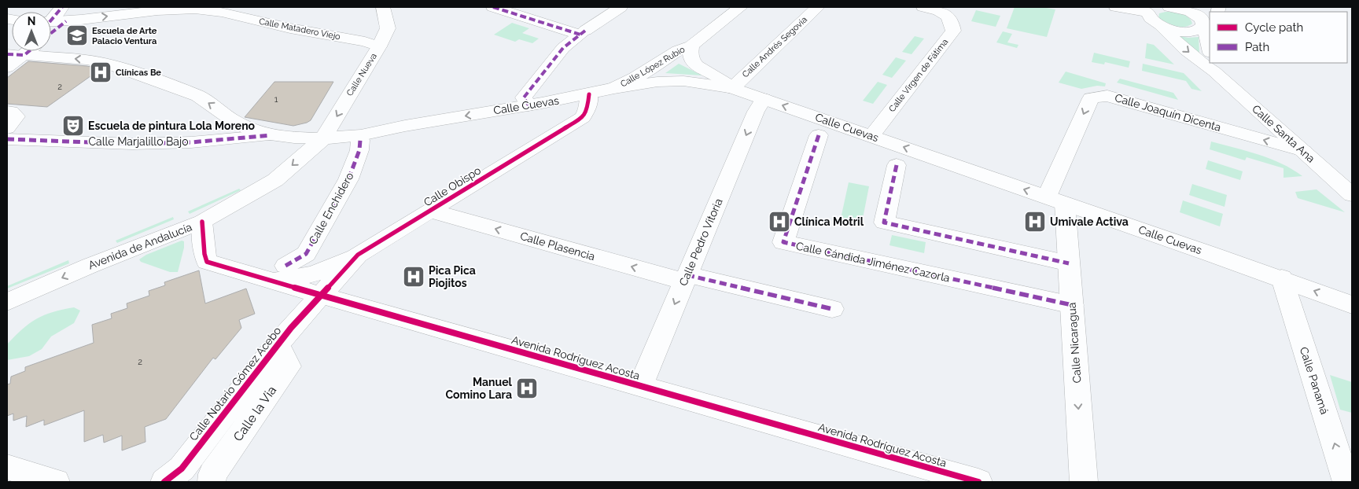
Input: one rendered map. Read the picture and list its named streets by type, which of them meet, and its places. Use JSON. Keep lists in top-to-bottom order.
{
  "streets": {
    "street": [
      "Calle Matadero Viejo",
      "Calle Andrés Segovia",
      "Calle López Rubio",
      "Calle Nueva",
      "Calle Virgen de Fátima",
      "Calle Cuevas",
      "Calle Joaquín Dicenta",
      "Calle Santa Ana",
      "Calle Marjalillo Bajo",
      "Calle Obispo",
      "Calle Enchidero",
      "Calle Pedro Vitoria",
      "Avenida de Andalucía",
      "Calle Plasencia",
      "Calle Cándida Jiménez Cazorla",
      "Calle Nicaragua",
      "Avenida Rodríguez Acosta",
      "Calle Panamá",
      "Calle Notario Gómez Acebo",
      "Calle la Via"
    ]
  },
  "crossings": [
    ["Calle Matadero Viejo", "Calle Nueva"],
    ["Calle Andrés Segovia", "Calle López Rubio"],
    ["Calle Andrés Segovia", "Calle Cuevas"],
    ["Calle López Rubio", "Calle Cuevas"],
    ["Calle Nueva", "Calle Cuevas"],
    ["Calle Nueva", "Avenida de Andalucía"],
    ["Calle Virgen de Fátima", "Calle Cuevas"],
    ["Calle Cuevas", "Calle Joaquín Dicenta"],
    ["Calle Cuevas", "Calle Marjalillo Bajo"],
    ["Calle Cuevas", "Calle Obispo"],
    ["Calle Cuevas", "Calle Pedro Vitoria"],
    ["Calle Cuevas", "Avenida de Andalucía"],
    ["Calle Cuevas", "Calle Nicaragua"],
    ["Calle Cuevas", "Calle Panamá"],
    ["Calle Joaquín Dicenta", "Calle Santa Ana"],
    ["Calle Joaquín Dicenta", "Calle Nicaragua"],
    ["Calle Obispo", "Calle Plasencia"],
    ["Calle Obispo", "Avenida Rodríguez Acosta"],
    ["Calle Obispo", "Calle Notario Gómez Acebo"],
    ["Calle Enchidero", "Avenida Rodríguez Acosta"],
    ["Calle Pedro Vitoria", "Calle Plasencia"],
    ["Calle Pedro Vitoria", "Avenida Rodríguez Acosta"],
    ["Avenida de Andalucía", "Avenida Rodríguez Acosta"],
    ["Calle Cándida Jiménez Cazorla", "Calle Nicaragua"],
    ["Avenida Rodríguez Acosta", "Calle Notario Gómez Acebo"],
    ["Calle Notario Gómez Acebo", "Calle la Via"]
  ],
  "one_way": [
    "Calle Nueva",
    "Calle Cuevas",
    "Calle Pedro Vitoria",
    "Avenida de Andalucía",
    "Calle Plasencia",
    "Calle Nicaragua",
    "Calle Panamá"
  ],
  "places": {
    "school or university": ["Escuela de Arte Palacio Ventura"],
    "hospital": [
      "Clínicas Be",
      "Clínica Motril",
      "Umivale Activa",
      "Pica Pica Piojitos",
      "Manuel Comino Lara"
    ],
    "theatre": ["Escuela de pintura Lola Moreno"]
  },
  "house_numbers": ["2", "1", "2"],
  "legend": ["Cycle path", "Path"],
  "north": "top"
}
